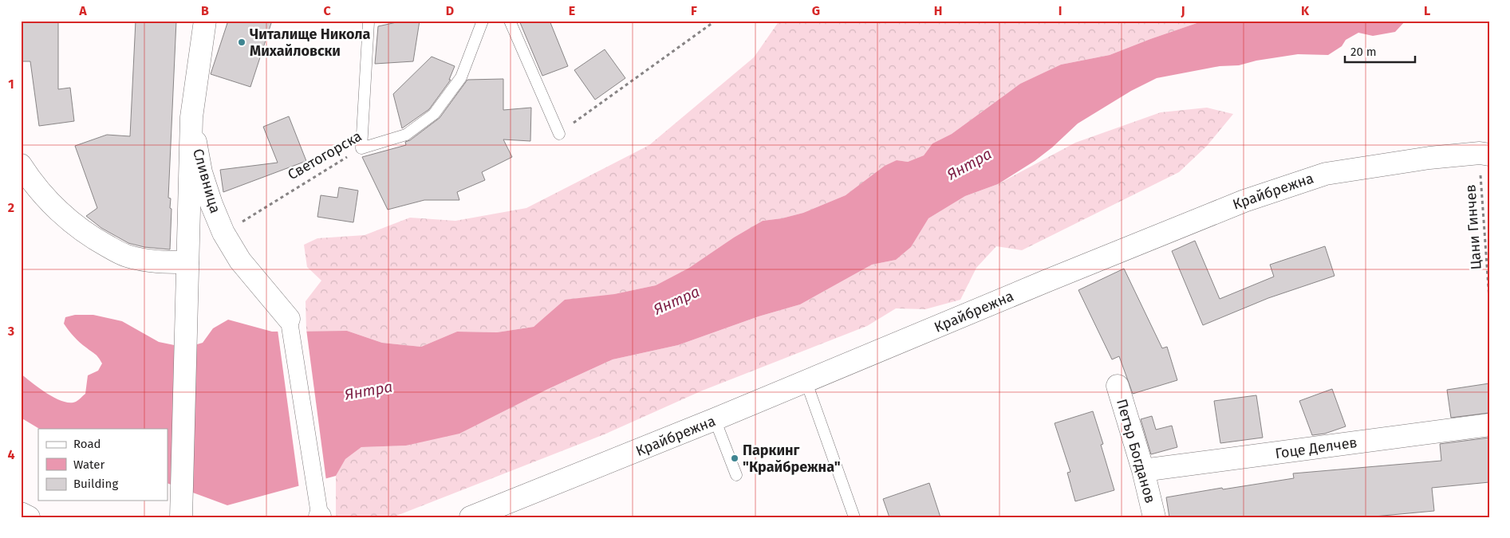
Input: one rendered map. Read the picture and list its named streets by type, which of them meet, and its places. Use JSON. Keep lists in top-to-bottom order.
{
  "streets": {
    "street": [
      "Сливница",
      "Крайбрежна",
      "Гоце Делчев",
      "Петър Богданов"
    ],
    "lane": ["Светогорска"],
    "path": ["Цани Гинчев"]
  },
  "crossings": [
    ["Светогорска", "Сливница"],
    ["Крайбрежна", "Цани Гинчев"],
    ["Гоце Делчев", "Петър Богданов"]
  ],
  "water": ["Янтра"],
  "places": ["Читалище Никола Михайловски", "Паркинг \"Крайбрежна\""],
  "legend": ["Road", "Water", "Building"],
  "scale_bar": "20 m",
  "grid": {
    "columns": [
      "A",
      "B",
      "C",
      "D",
      "E",
      "F",
      "G",
      "H",
      "I",
      "J",
      "K",
      "L"
    ],
    "rows": [
      "1",
      "2",
      "3",
      "4"
    ]
  }
}
